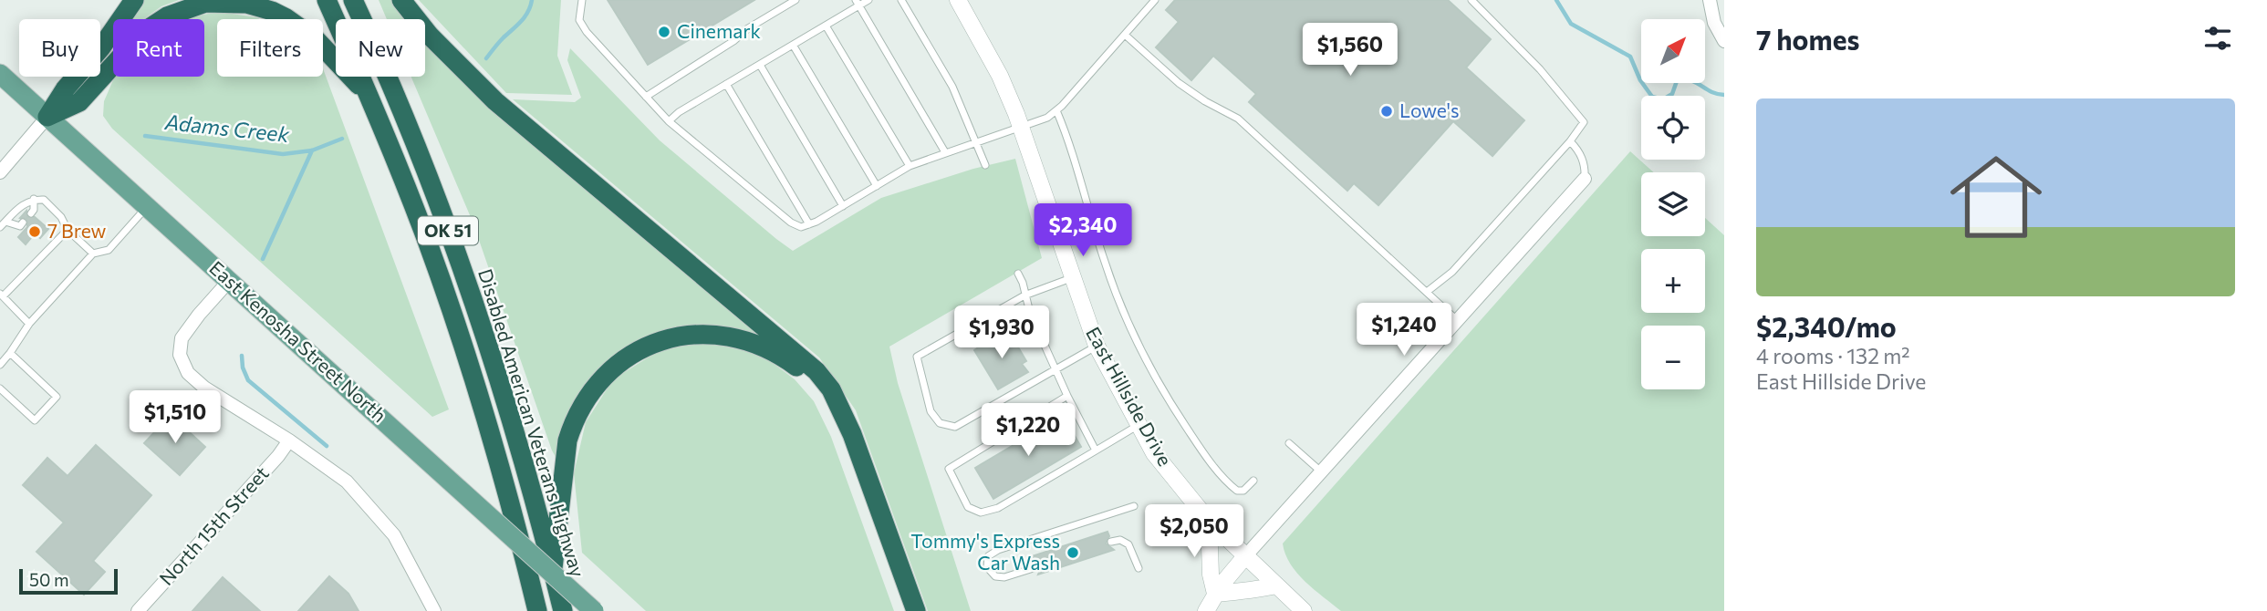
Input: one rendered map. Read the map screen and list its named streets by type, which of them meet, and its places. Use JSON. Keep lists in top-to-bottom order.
{
  "streets": {
    "highway": ["OK 51", "Disabled American Veterans Highway"],
    "main road": ["East Kenosha Street North"],
    "street": ["East Hillside Drive", "North 15th Street"]
  },
  "water": ["Adams Creek"],
  "places": [
    "Cinemark",
    "Lowe's",
    "7 Brew",
    "Tommy's Express Car Wash"
  ],
  "scale_bar": "50 m",
  "north": "top right",
  "page": {
    "heading": "7 homes",
    "map_buttons": ["+", "−"],
    "chip": [
      "Buy",
      "Rent",
      "Filters",
      "New"
    ],
    "price": [
      "$1,560",
      "$2,340",
      "$1,240",
      "$1,930",
      "$1,510",
      "$1,220",
      "$2,050"
    ],
    "list": [
      {
        "name": "$2,340/mo",
        "note": "4 rooms · 132 m² · East Hillside Drive"
      }
    ],
    "scale": "50 m"
  }
}
